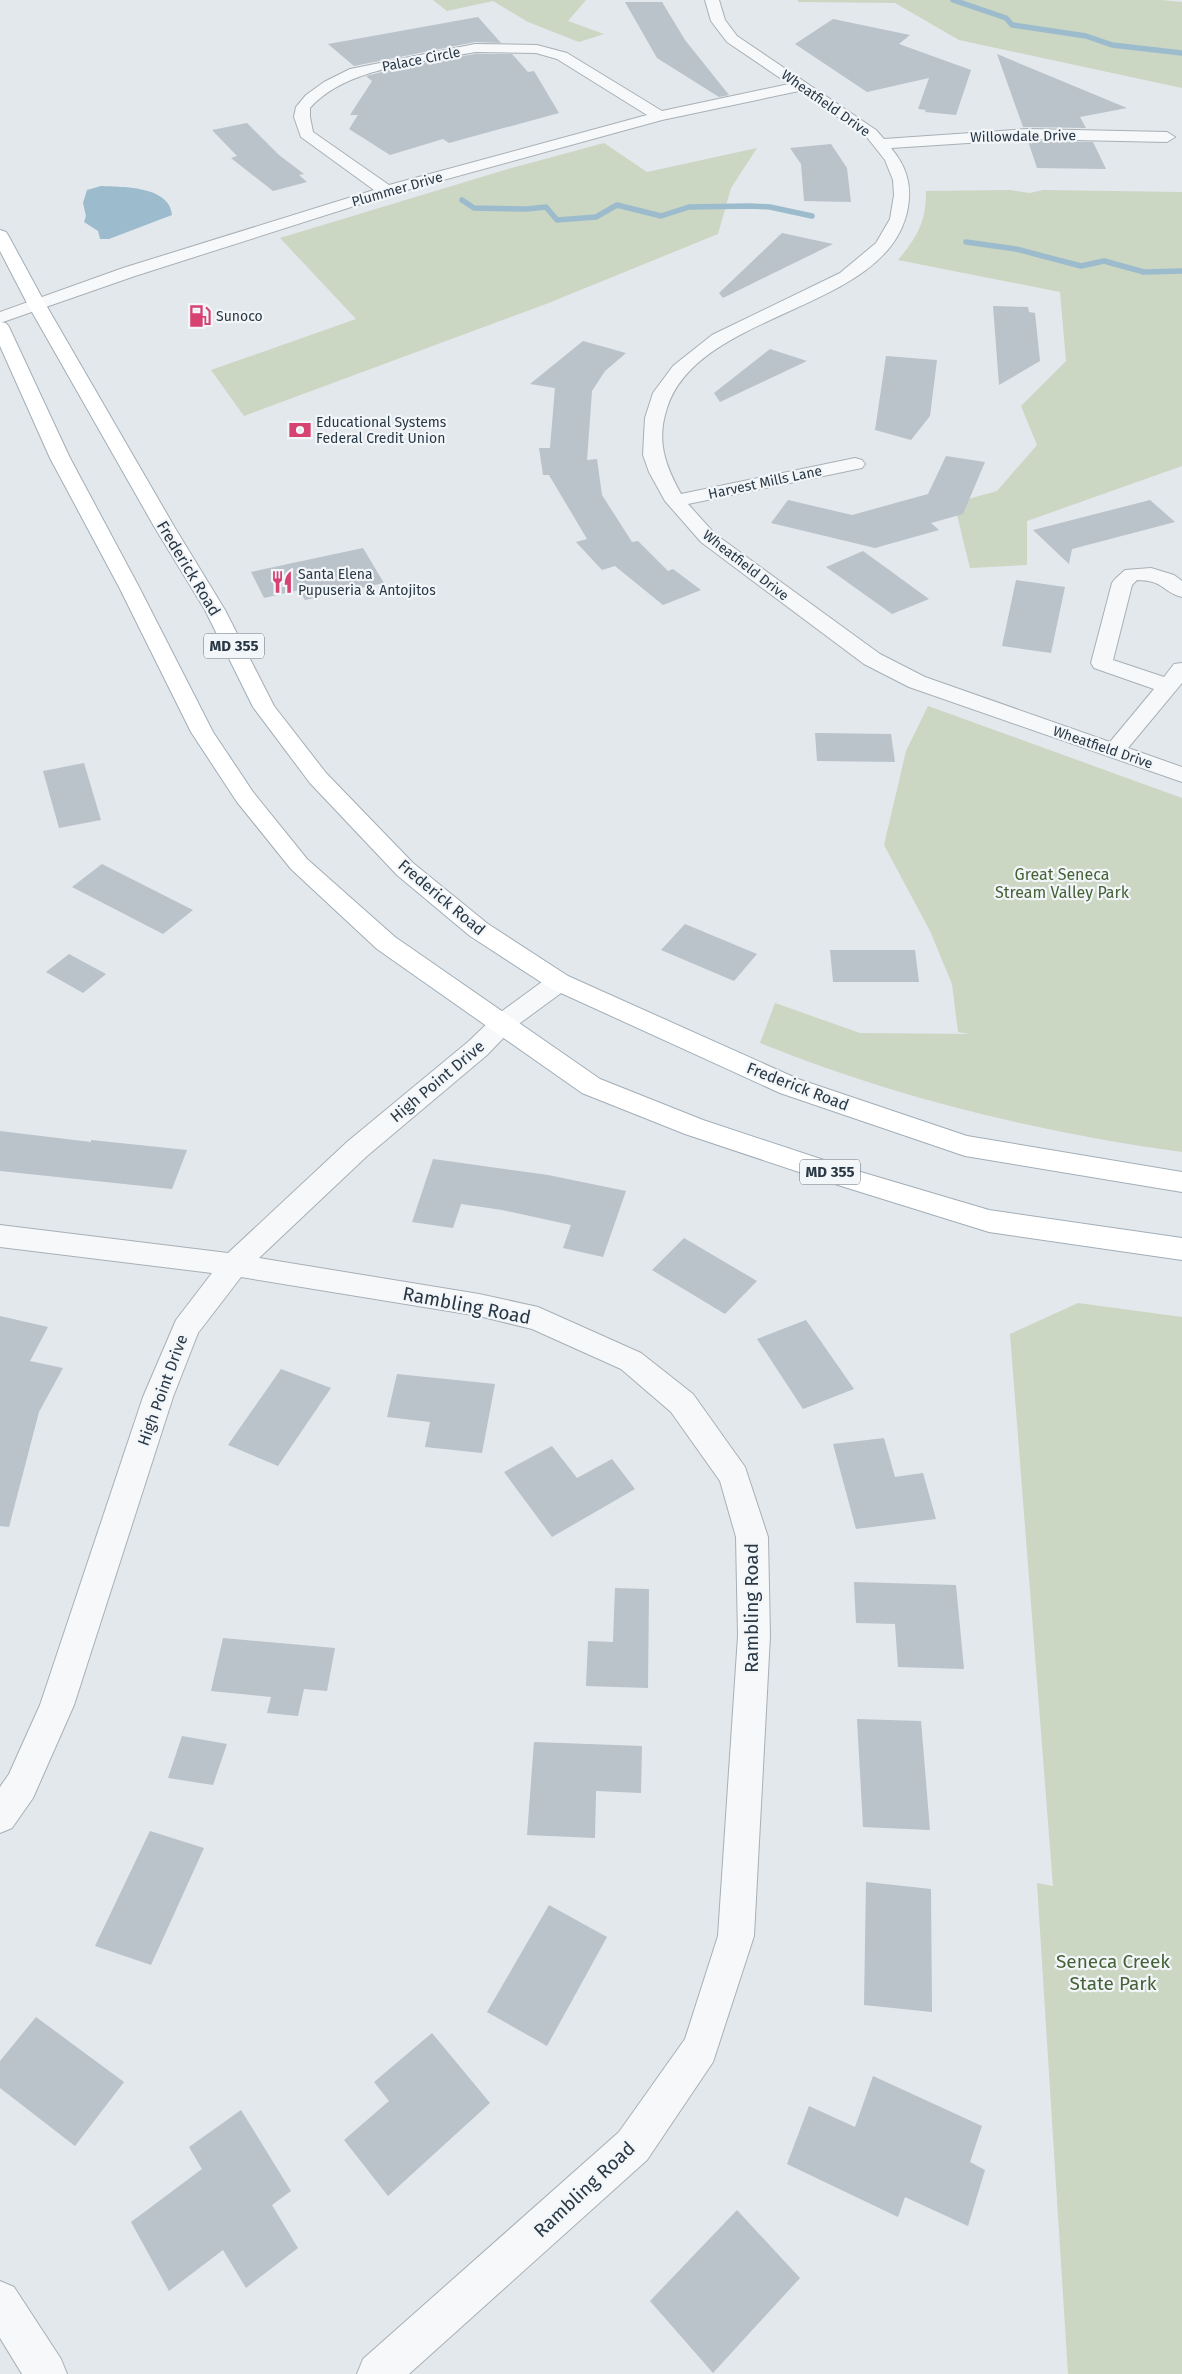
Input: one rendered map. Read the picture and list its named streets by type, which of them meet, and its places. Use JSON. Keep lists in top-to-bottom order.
{
  "streets": {
    "main road": ["Frederick Road", "MD 355"],
    "street": [
      "Palace Circle",
      "Wheatfield Drive",
      "Willowdale Drive",
      "Plummer Drive",
      "Harvest Mills Lane",
      "High Point Drive",
      "Rambling Road"
    ]
  },
  "crossings": [
    ["Palace Circle", "Plummer Drive"],
    ["Wheatfield Drive", "Willowdale Drive"],
    ["Wheatfield Drive", "Plummer Drive"],
    ["Wheatfield Drive", "Harvest Mills Lane"],
    ["Plummer Drive", "Frederick Road"],
    ["Frederick Road", "High Point Drive"],
    ["MD 355", "High Point Drive"],
    ["High Point Drive", "Rambling Road"]
  ],
  "parks": ["Great Seneca Stream Valley Park", "Seneca Creek State Park"],
  "places": {
    "fuel station": ["Sunoco"],
    "bank": ["Educational Systems Federal Credit Union"],
    "restaurant": ["Santa Elena Pupuseria & Antojitos"]
  }
}
